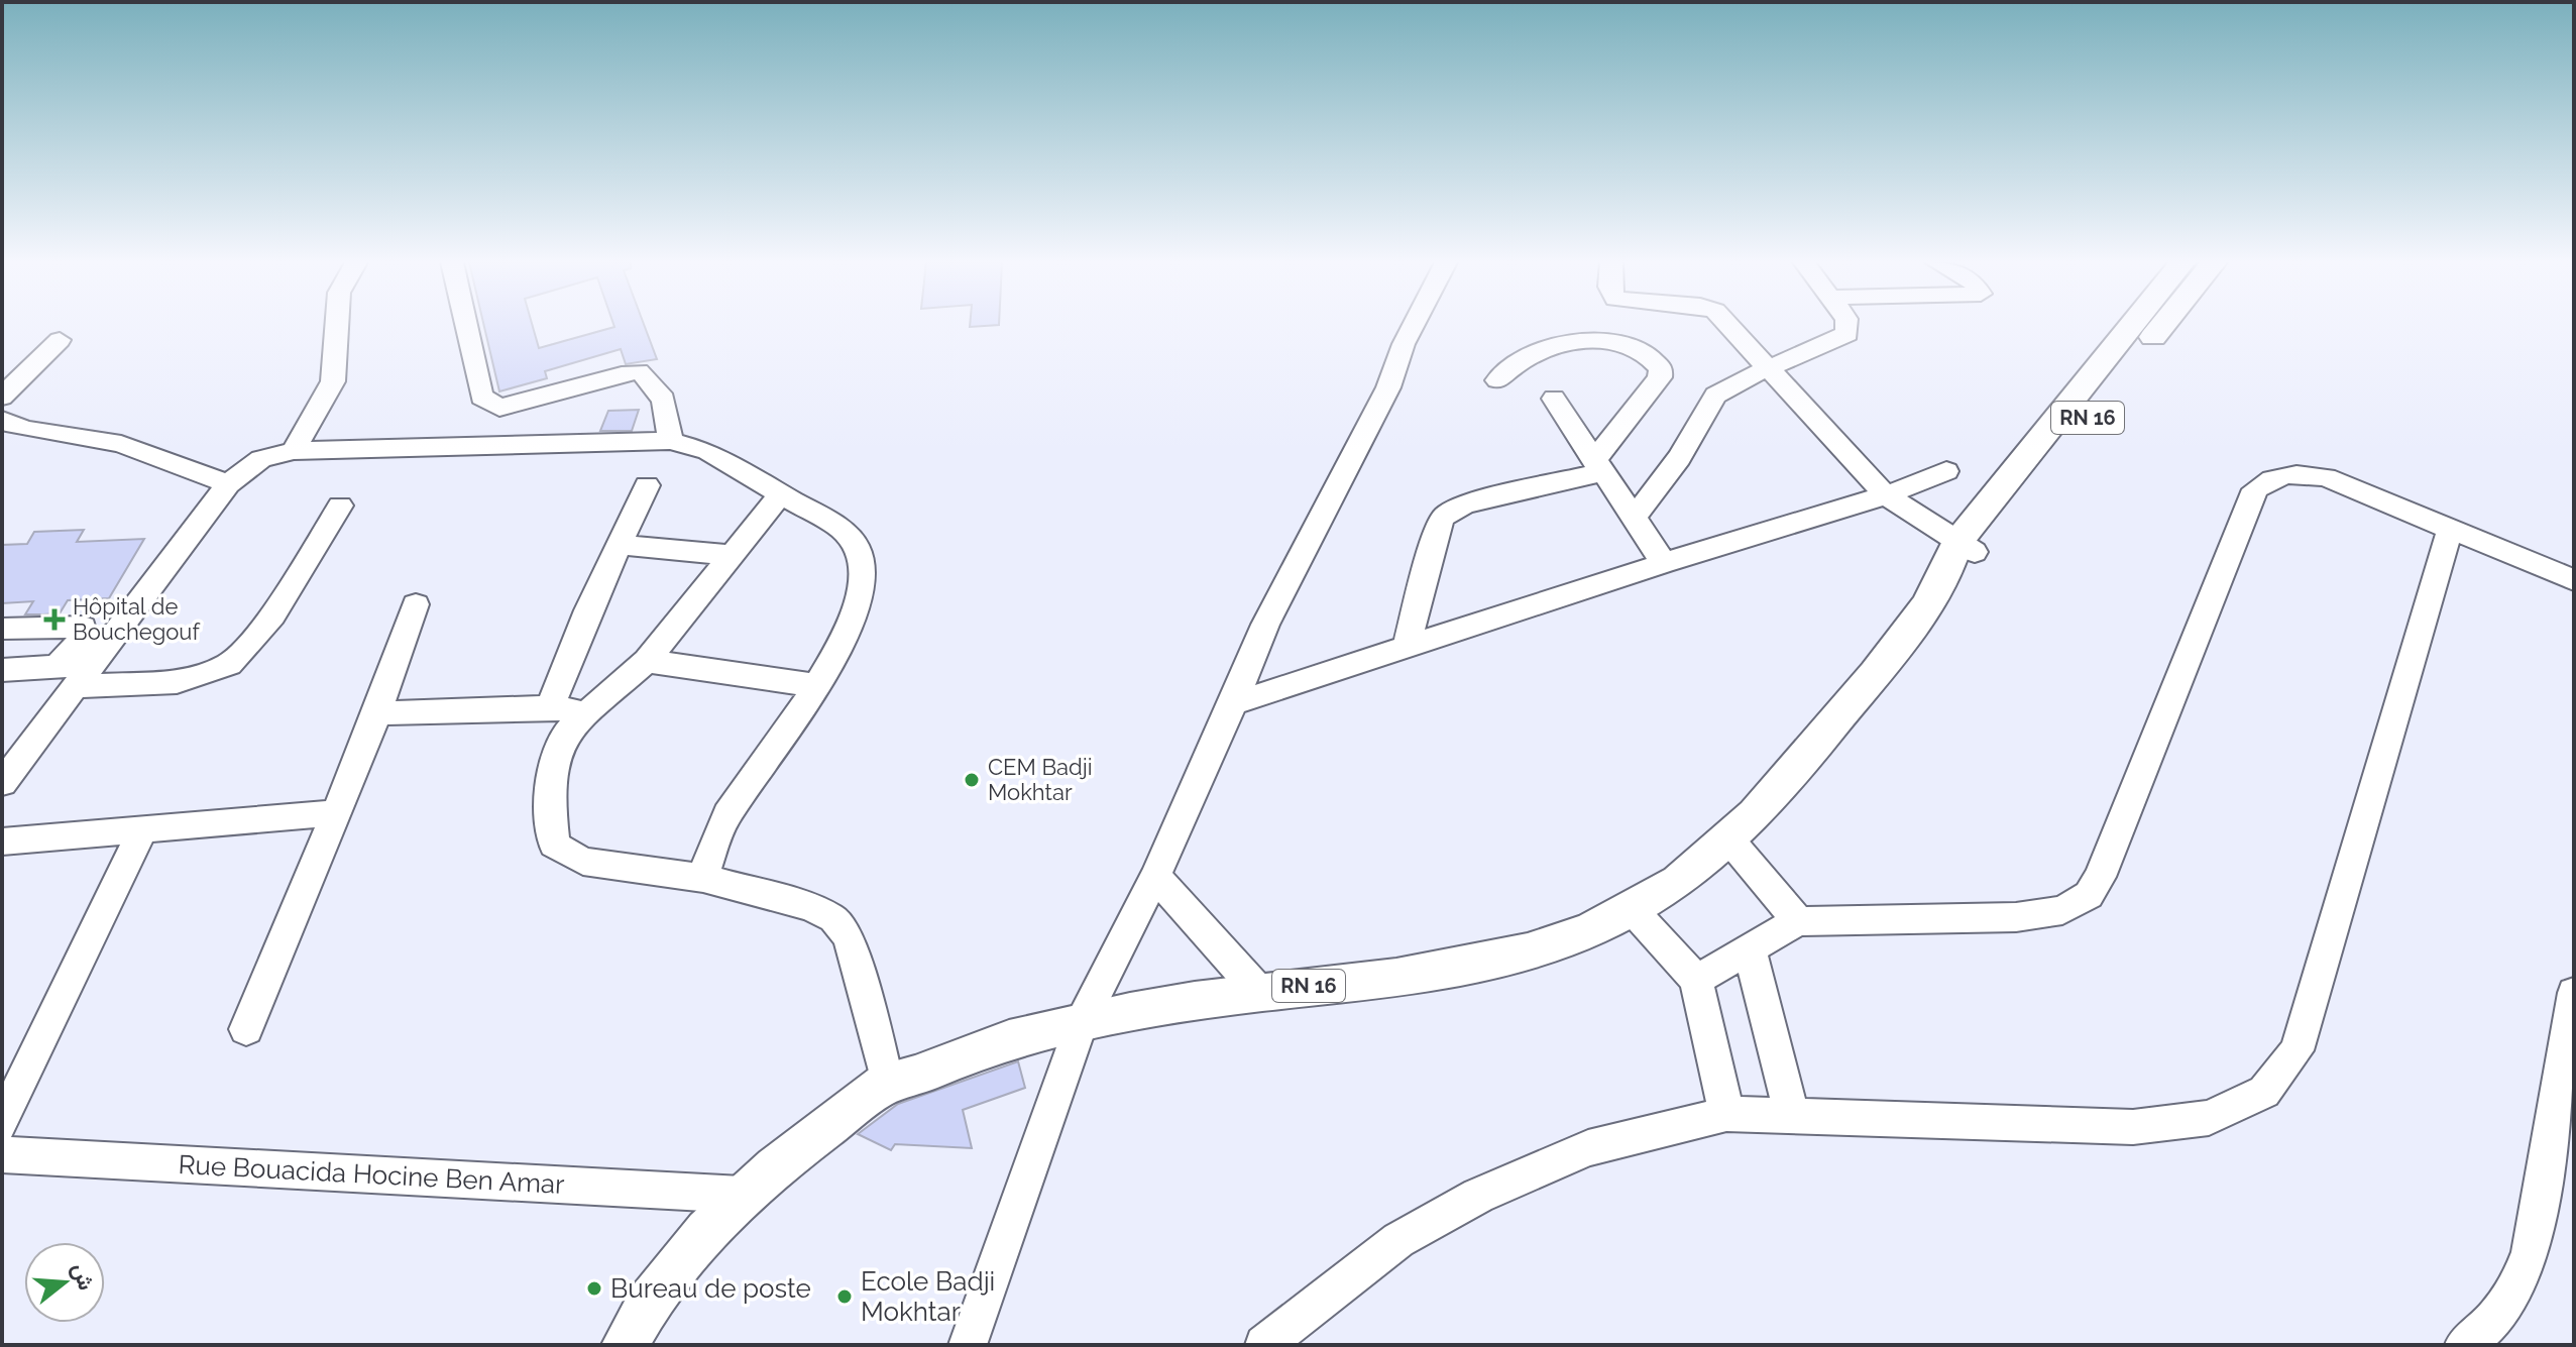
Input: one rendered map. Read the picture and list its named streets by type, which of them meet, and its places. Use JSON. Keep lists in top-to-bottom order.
{
  "streets": {
    "main road": ["RN 16"],
    "street": ["Rue Bouacida Hocine Ben Amar"]
  },
  "crossings": [
    ["RN 16", "Rue Bouacida Hocine Ben Amar"]
  ],
  "places": {
    "health": ["Hôpital de Bouchegouf"],
    "other": ["CEM Badji Mokhtar", "Bureau de poste", "Ecole Badji Mokhtar"]
  },
  "north": "right"
}
